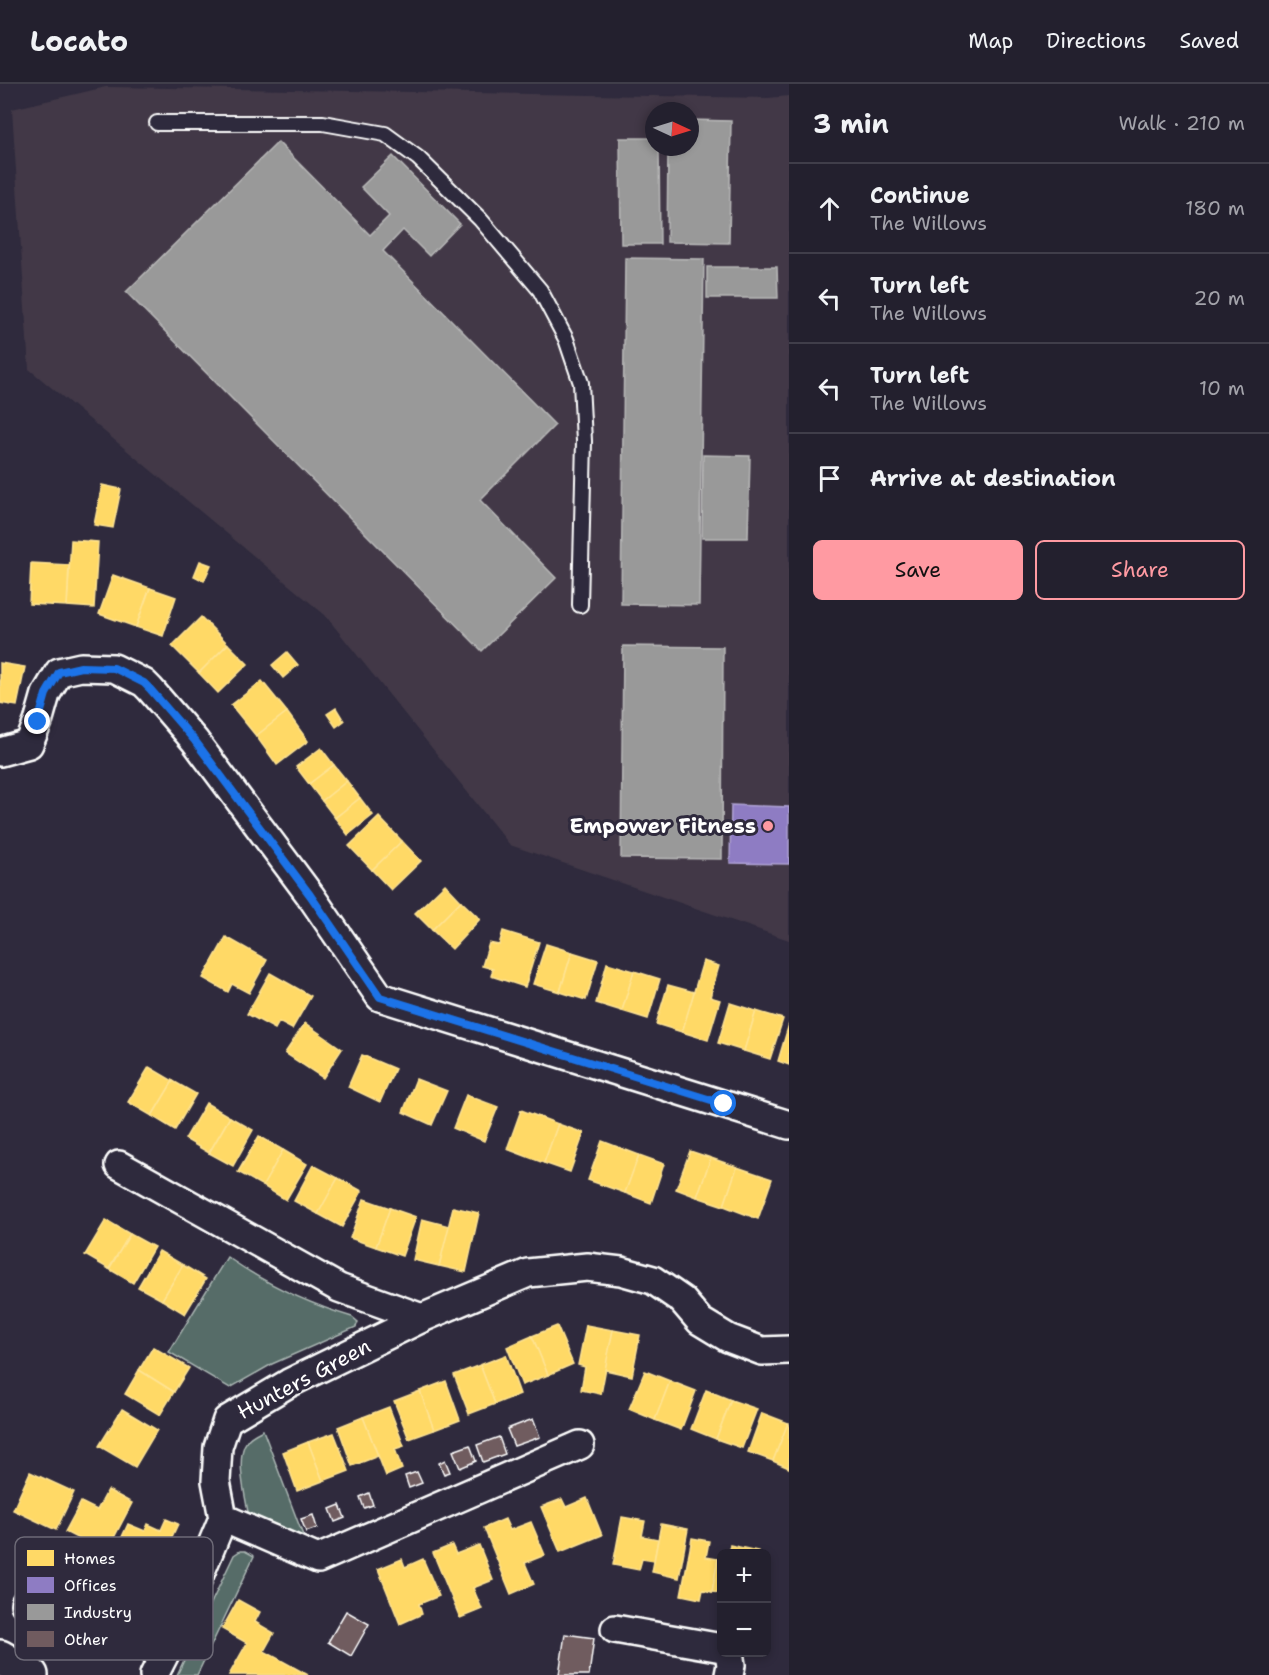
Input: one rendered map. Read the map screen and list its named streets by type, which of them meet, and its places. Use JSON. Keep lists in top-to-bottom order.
{
  "streets": {
    "street": ["Hunters Green"]
  },
  "places": ["Empower Fitness"],
  "legend": [
    "Homes",
    "Offices",
    "Industry",
    "Other"
  ],
  "north": "right",
  "page": {
    "header": "Locato",
    "nav": ["Map", "Directions", "Saved"],
    "heading": ["3 min", "Walk · 210 m"],
    "list": [
      ["Continue", "The Willows", "180 m"],
      ["Turn left", "The Willows", "20 m"],
      ["Turn left", "The Willows", "10 m"],
      "Arrive at destination"
    ],
    "buttons": ["Save", "Share"],
    "map_buttons": ["+", "−"]
  }
}
